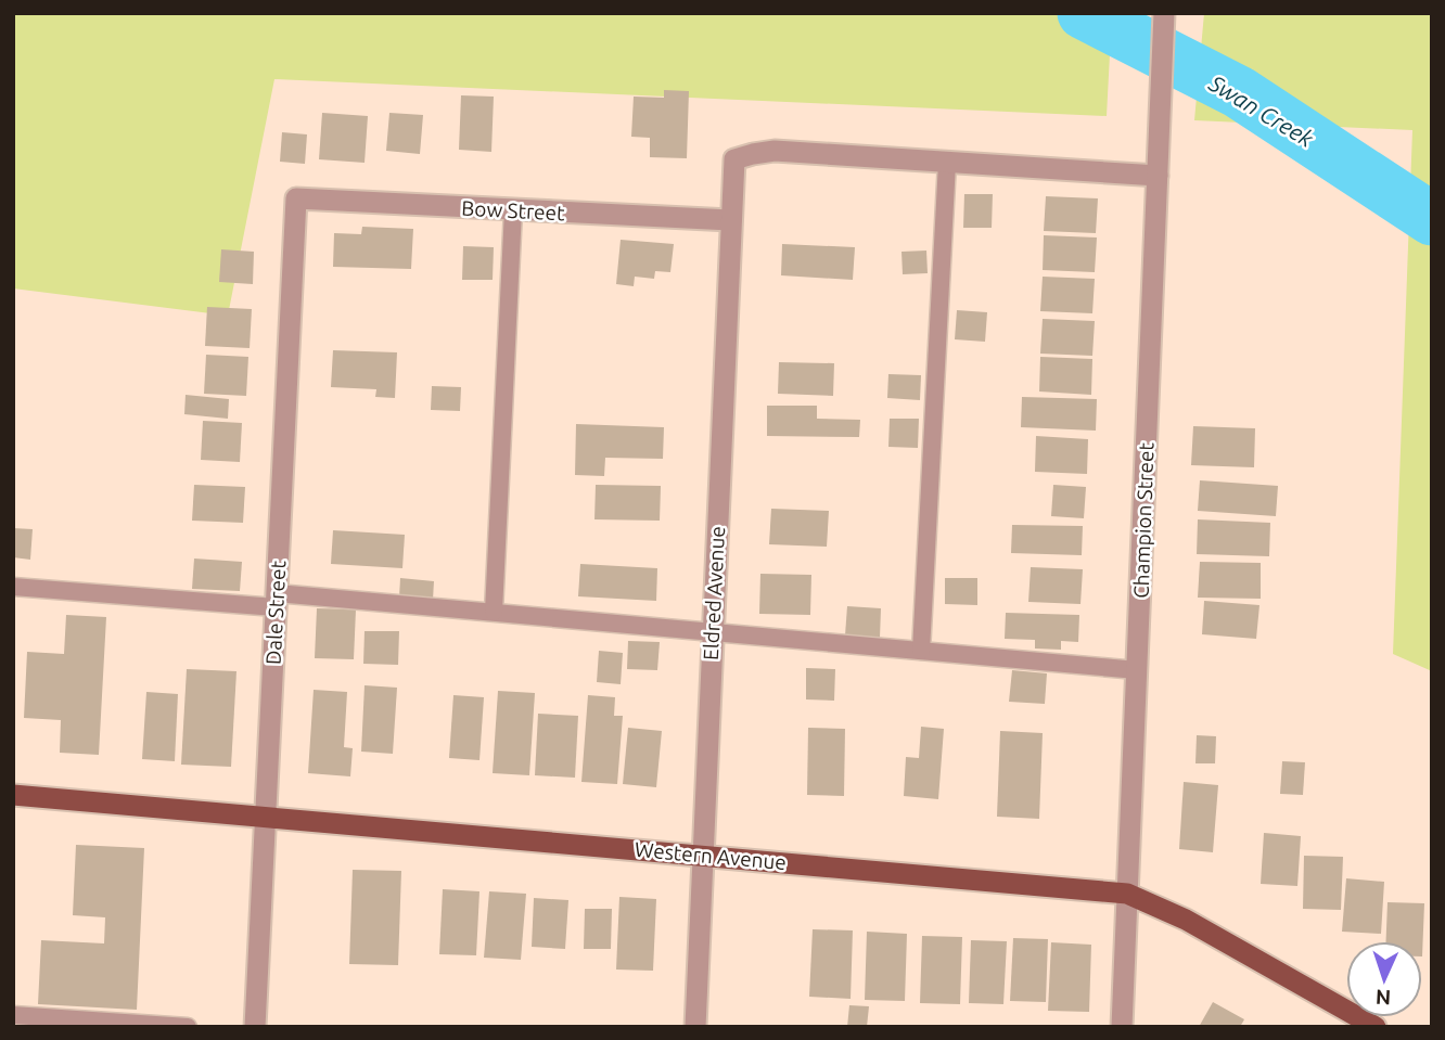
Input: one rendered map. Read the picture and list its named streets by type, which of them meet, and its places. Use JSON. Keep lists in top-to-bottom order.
{
  "streets": {
    "main road": ["Western Avenue"],
    "street": [
      "Bow Street",
      "Champion Street",
      "Eldred Avenue",
      "Dale Street"
    ]
  },
  "crossings": [
    ["Bow Street", "Eldred Avenue"],
    ["Bow Street", "Dale Street"],
    ["Champion Street", "Western Avenue"],
    ["Eldred Avenue", "Western Avenue"],
    ["Dale Street", "Western Avenue"]
  ],
  "water": ["Swan Creek"],
  "north": "bottom"
}
